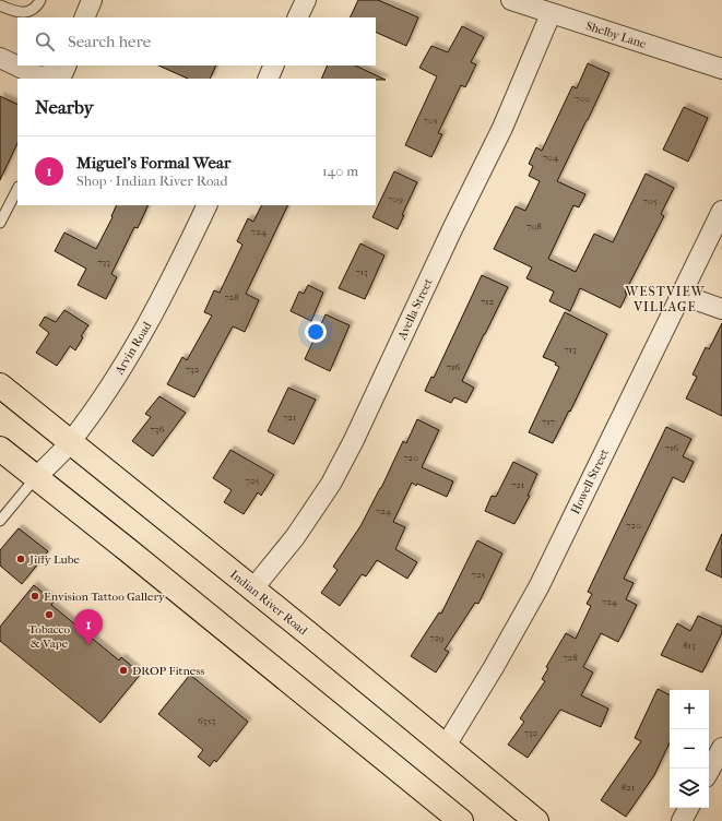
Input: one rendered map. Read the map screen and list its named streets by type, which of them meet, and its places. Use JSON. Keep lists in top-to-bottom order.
{
  "streets": {
    "main road": ["Indian River Road"],
    "street": [
      "Shelby Lane",
      "Avella Street",
      "Arvin Road",
      "Howell Street"
    ]
  },
  "crossings": [
    ["Shelby Lane", "Avella Street"],
    ["Avella Street", "Indian River Road"],
    ["Arvin Road", "Indian River Road"],
    ["Howell Street", "Indian River Road"]
  ],
  "districts": ["WESTVIEW VILLAGE"],
  "places": [
    "Jiffy Lube",
    "Envision Tattoo Gallery",
    "Tobacco & Vape",
    "DROP Fitness"
  ],
  "house_numbers": [
    "700",
    "705",
    "704",
    "709",
    "705",
    "708",
    "724",
    "733",
    "713",
    "728",
    "712",
    "713",
    "716",
    "732",
    "721",
    "717",
    "736",
    "716",
    "720",
    "725",
    "721",
    "724",
    "720",
    "725",
    "724",
    "729",
    "813",
    "728",
    "6353",
    "732",
    "821"
  ],
  "page": {
    "search": "Search here",
    "heading": "Nearby",
    "list": [
      {
        "mark": "1",
        "name": "Miguel's Formal Wear",
        "note": "Shop · Indian River Road",
        "value": "140 m"
      }
    ],
    "pins": "1",
    "map_buttons": ["+", "−"]
  }
}
